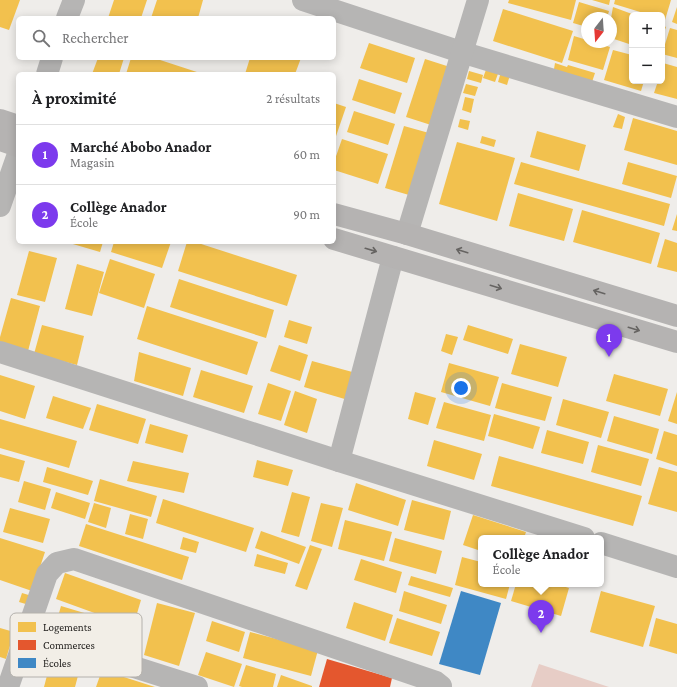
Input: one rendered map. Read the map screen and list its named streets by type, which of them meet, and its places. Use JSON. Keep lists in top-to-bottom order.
{
  "legend": ["Logements", "Commerces", "Écoles"],
  "north": "bottom",
  "page": {
    "map_buttons": ["+", "−"],
    "search": "Rechercher",
    "heading": ["À proximité", "2 résultats"],
    "list": [
      {
        "mark": "1",
        "name": "Marché Abobo Anador",
        "note": "Magasin",
        "value": "60 m"
      },
      {
        "mark": "2",
        "name": "Collège Anador",
        "note": "École",
        "value": "90 m"
      }
    ],
    "pins": ["1", "2"],
    "popup": ["Collège Anador", "École"]
  }
}
